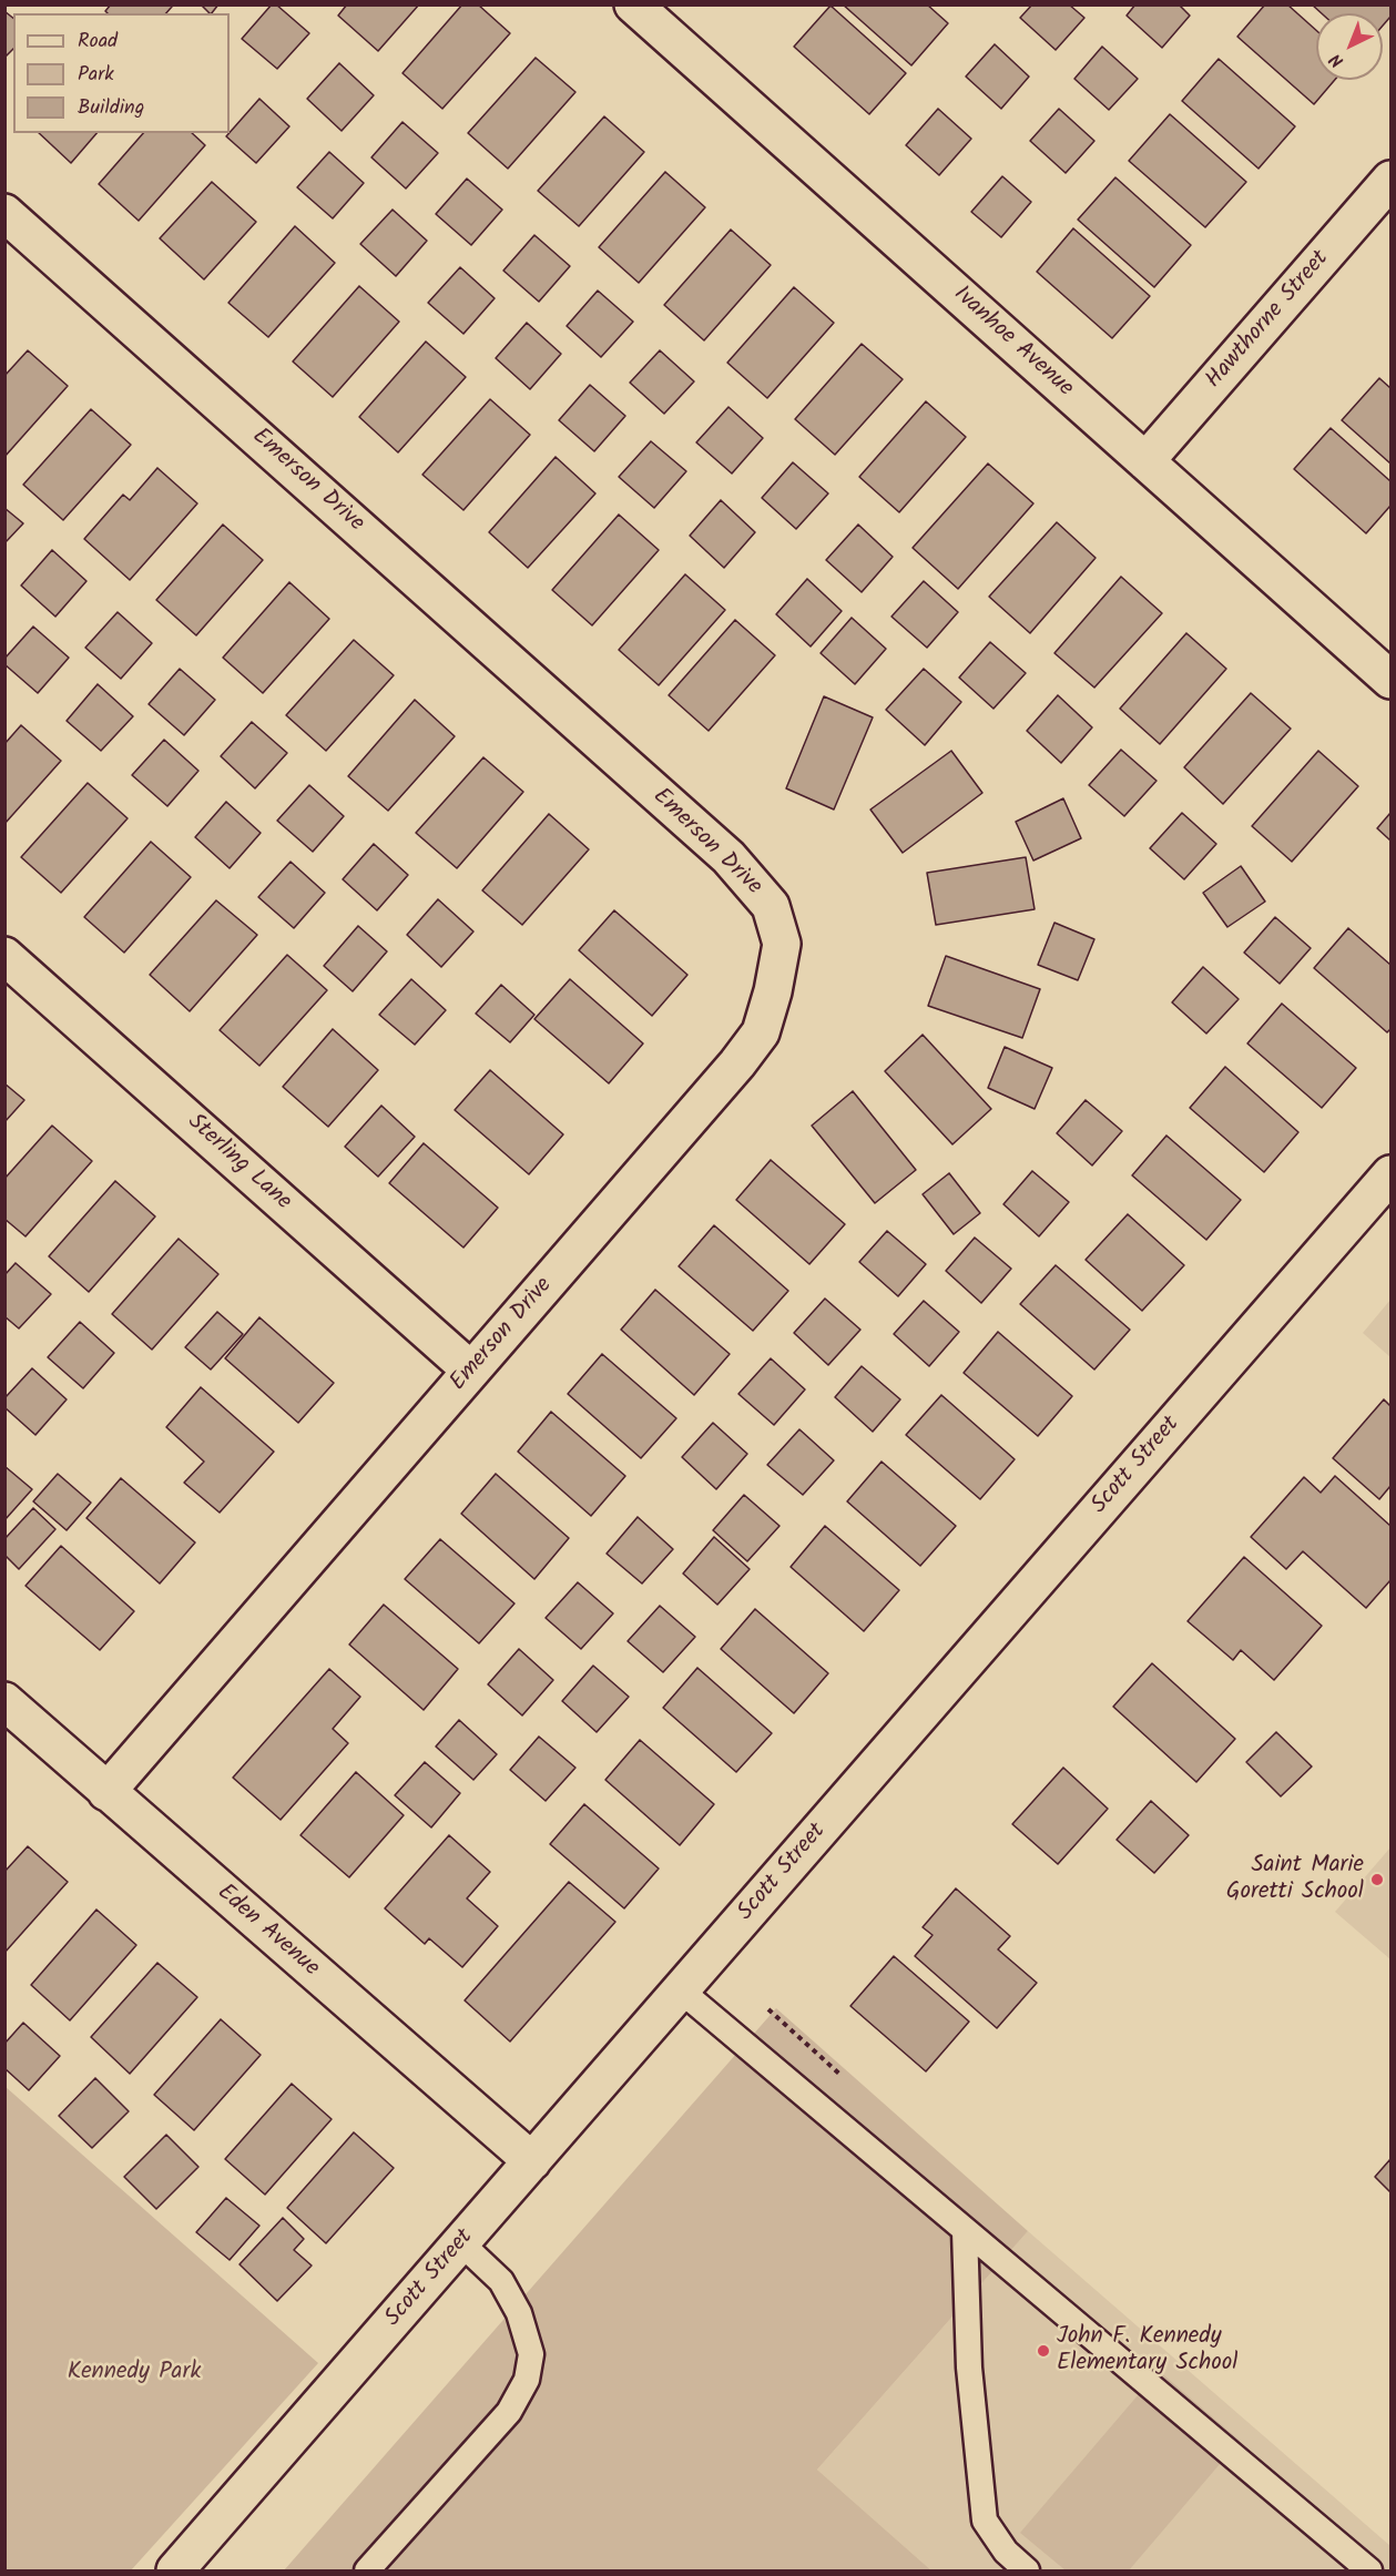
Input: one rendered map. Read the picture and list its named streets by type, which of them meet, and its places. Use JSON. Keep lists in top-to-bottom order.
{
  "streets": {
    "street": [
      "Hawthorne Street",
      "Ivanhoe Avenue",
      "Emerson Drive",
      "Sterling Lane",
      "Scott Street",
      "Eden Avenue"
    ]
  },
  "crossings": [
    ["Hawthorne Street", "Ivanhoe Avenue"],
    ["Emerson Drive", "Sterling Lane"],
    ["Emerson Drive", "Eden Avenue"],
    ["Scott Street", "Eden Avenue"]
  ],
  "parks": ["Kennedy Park"],
  "places": ["Saint Marie Goretti School", "John F. Kennedy Elementary School"],
  "legend": ["Road", "Park", "Building"],
  "north": "bottom left"
}
